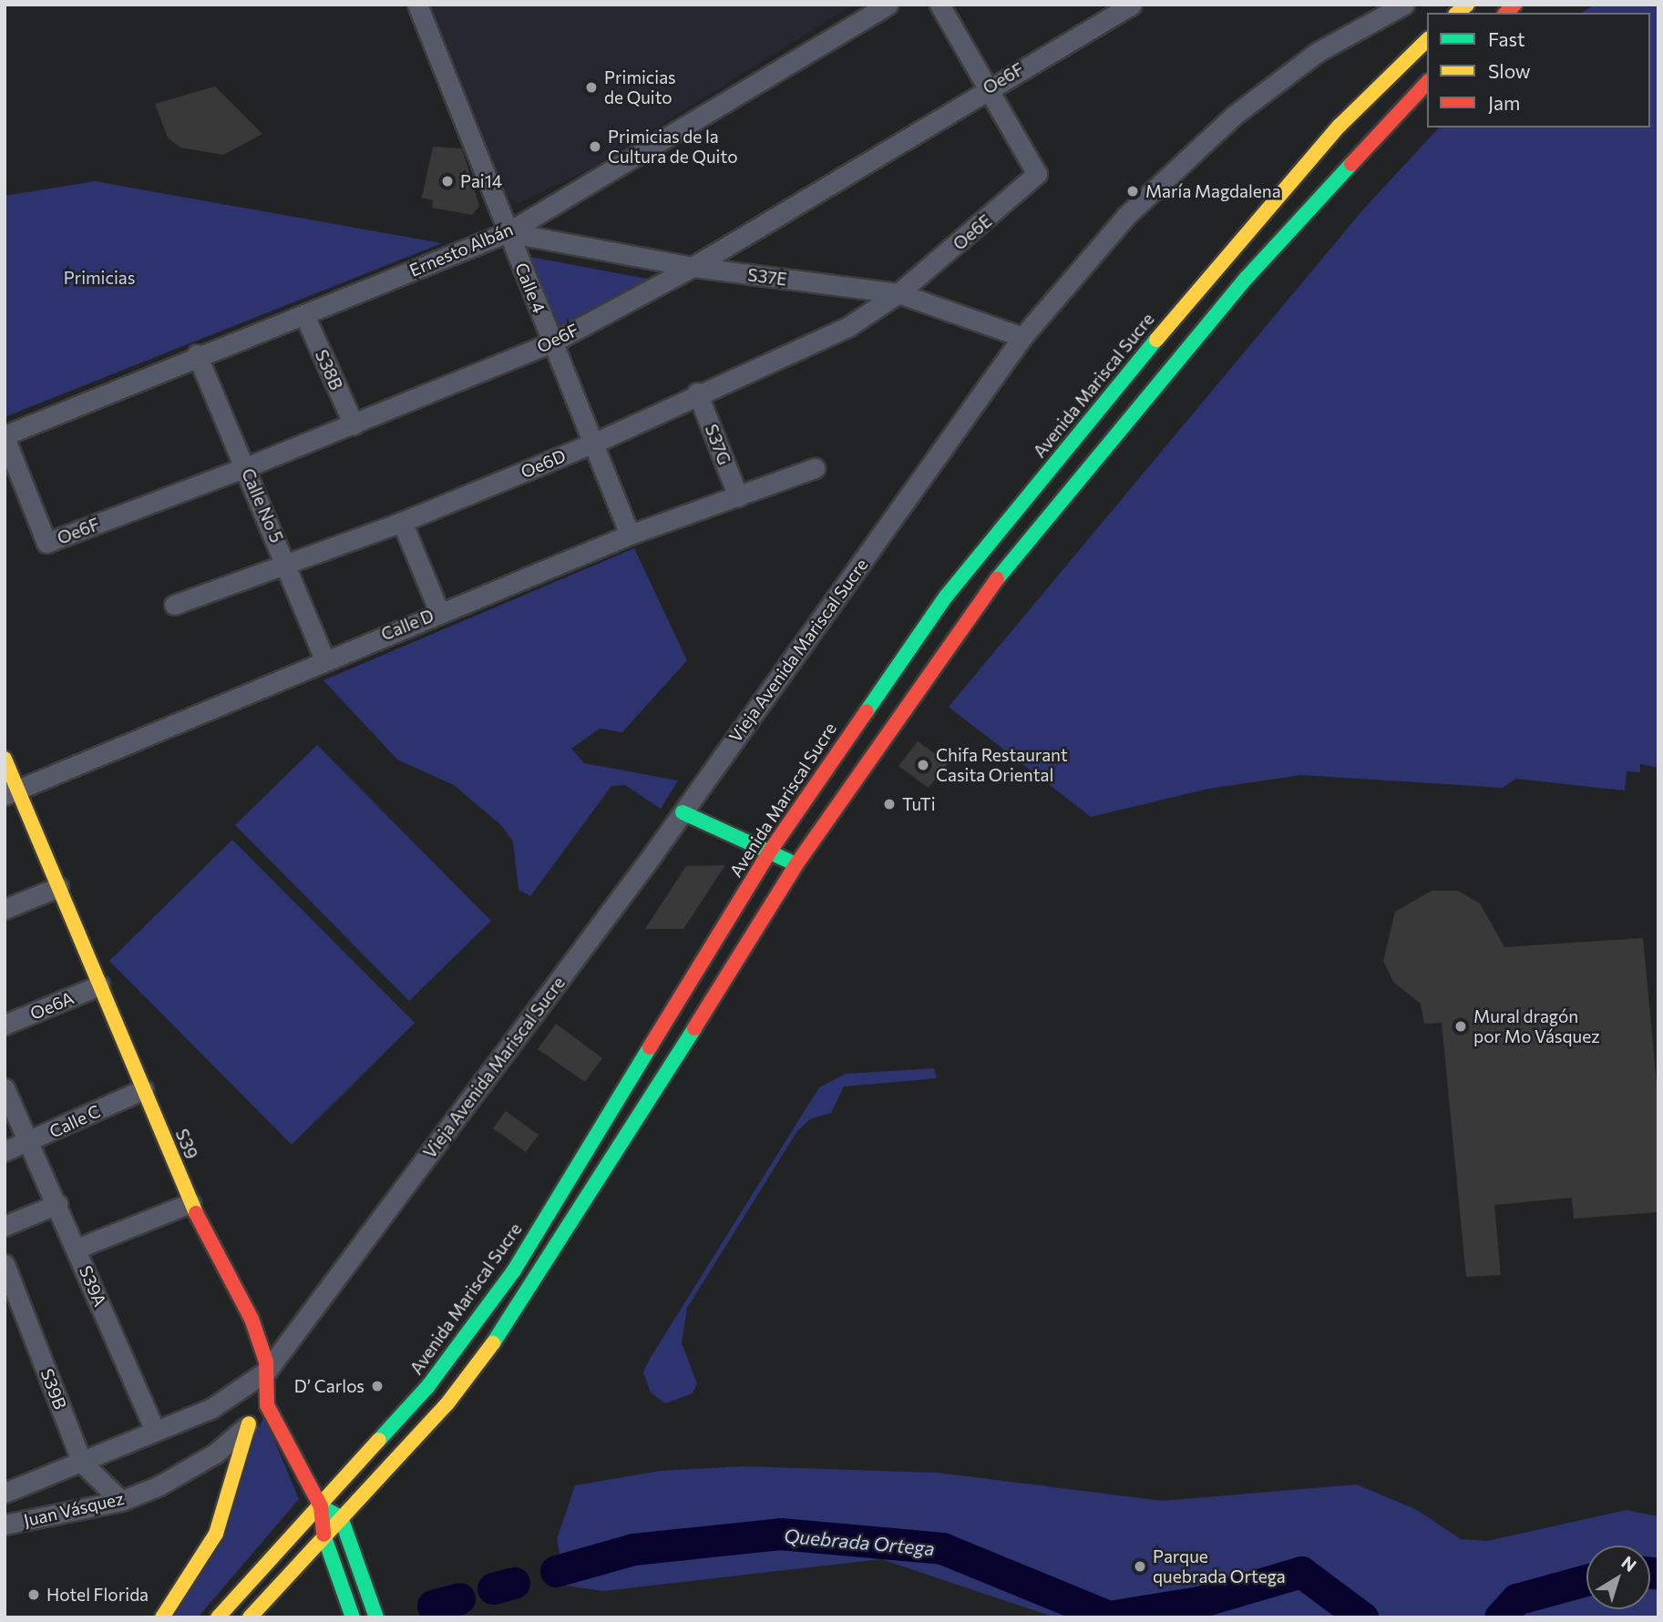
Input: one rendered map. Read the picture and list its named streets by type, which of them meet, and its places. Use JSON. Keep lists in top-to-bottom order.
{
  "streets": {
    "main road": ["Avenida Mariscal Sucre", "S39"],
    "street": [
      "Oe6F",
      "Oe6E",
      "Ernesto Albán",
      "S37E",
      "Calle 4",
      "S38B",
      "S37G",
      "Oe6D",
      "Calle No 5",
      "Calle D",
      "Vieja Avenida Mariscal Sucre",
      "Oe6A",
      "Calle C",
      "S39A",
      "S39B",
      "Juan Vásquez"
    ]
  },
  "crossings": [
    ["Oe6F", "Oe6E"],
    ["Oe6F", "Ernesto Albán"],
    ["Oe6F", "S37E"],
    ["Oe6F", "Calle 4"],
    ["Oe6F", "S38B"],
    ["Oe6F", "Calle No 5"],
    ["Oe6E", "S37E"],
    ["Oe6E", "Oe6D"],
    ["Ernesto Albán", "S37E"],
    ["Ernesto Albán", "Calle 4"],
    ["Ernesto Albán", "S38B"],
    ["Ernesto Albán", "Calle No 5"],
    ["S37E", "Calle 4"],
    ["S37E", "Oe6D"],
    ["S37E", "Vieja Avenida Mariscal Sucre"],
    ["Calle 4", "Oe6D"],
    ["Calle 4", "Calle D"],
    ["Avenida Mariscal Sucre", "S39"],
    ["S37G", "Oe6D"],
    ["S37G", "Calle D"],
    ["Oe6D", "Calle No 5"],
    ["Calle No 5", "Calle D"],
    ["Calle D", "S39"],
    ["Vieja Avenida Mariscal Sucre", "S39"],
    ["Vieja Avenida Mariscal Sucre", "Juan Vásquez"],
    ["Oe6A", "S39"],
    ["Calle C", "S39"],
    ["Calle C", "S39A"],
    ["S39", "Juan Vásquez"],
    ["S39A", "Juan Vásquez"],
    ["S39B", "Juan Vásquez"]
  ],
  "water": ["Quebrada Ortega"],
  "parks": ["Primicias"],
  "places": [
    "Primicias de Quito",
    "Primicias de la Cultura de Quito",
    "Pai14",
    "María Magdalena",
    "Chifa Restaurant Casita Oriental",
    "TuTi",
    "Mural dragón por Mo Vásquez",
    "D’ Carlos",
    "Parque quebrada Ortega",
    "Hotel Florida"
  ],
  "legend": ["Fast", "Slow", "Jam"],
  "north": "top right"
}
